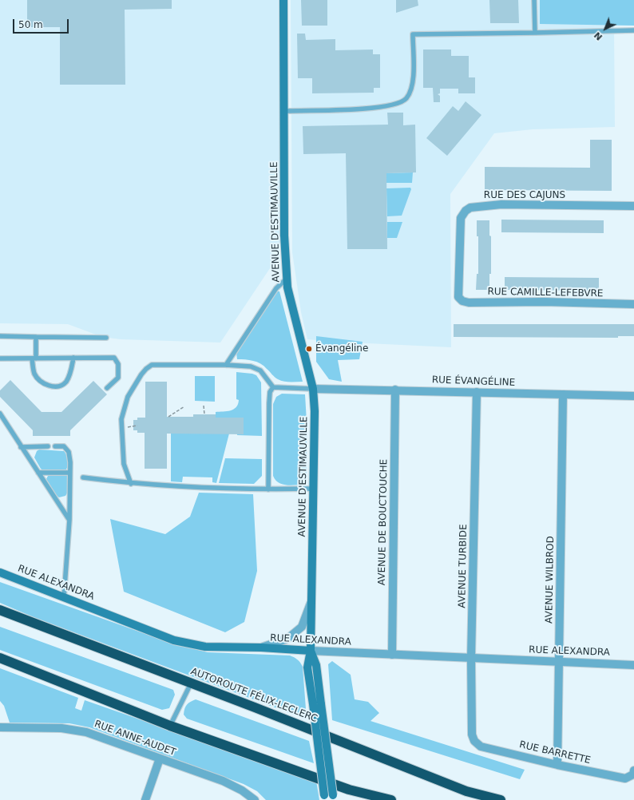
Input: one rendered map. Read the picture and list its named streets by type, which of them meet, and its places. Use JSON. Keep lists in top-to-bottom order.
{
  "streets": {
    "highway": ["AUTOROUTE FÉLIX-LECLERC"],
    "main road": ["AVENUE D'ESTIMAUVILLE", "RUE ALEXANDRA"],
    "street": [
      "RUE DES CAJUNS",
      "RUE CAMILLE-LEFEBVRE",
      "RUE ÉVANGÉLINE",
      "AVENUE DE BOUCTOUCHE",
      "AVENUE TURBIDE",
      "AVENUE WILBROD",
      "RUE ANNE-AUDET",
      "RUE BARRETTE"
    ]
  },
  "crossings": [
    ["RUE DES CAJUNS", "RUE CAMILLE-LEFEBVRE"],
    ["AVENUE D'ESTIMAUVILLE", "RUE ÉVANGÉLINE"],
    ["AVENUE D'ESTIMAUVILLE", "RUE ALEXANDRA"],
    ["RUE ÉVANGÉLINE", "AVENUE DE BOUCTOUCHE"],
    ["RUE ÉVANGÉLINE", "AVENUE TURBIDE"],
    ["RUE ÉVANGÉLINE", "AVENUE WILBROD"],
    ["AVENUE DE BOUCTOUCHE", "RUE ALEXANDRA"],
    ["AVENUE TURBIDE", "RUE ALEXANDRA"],
    ["AVENUE TURBIDE", "RUE BARRETTE"],
    ["AVENUE WILBROD", "RUE ALEXANDRA"],
    ["AVENUE WILBROD", "RUE BARRETTE"]
  ],
  "places": ["Évangéline"],
  "scale_bar": "50 m",
  "north": "bottom left"
}
